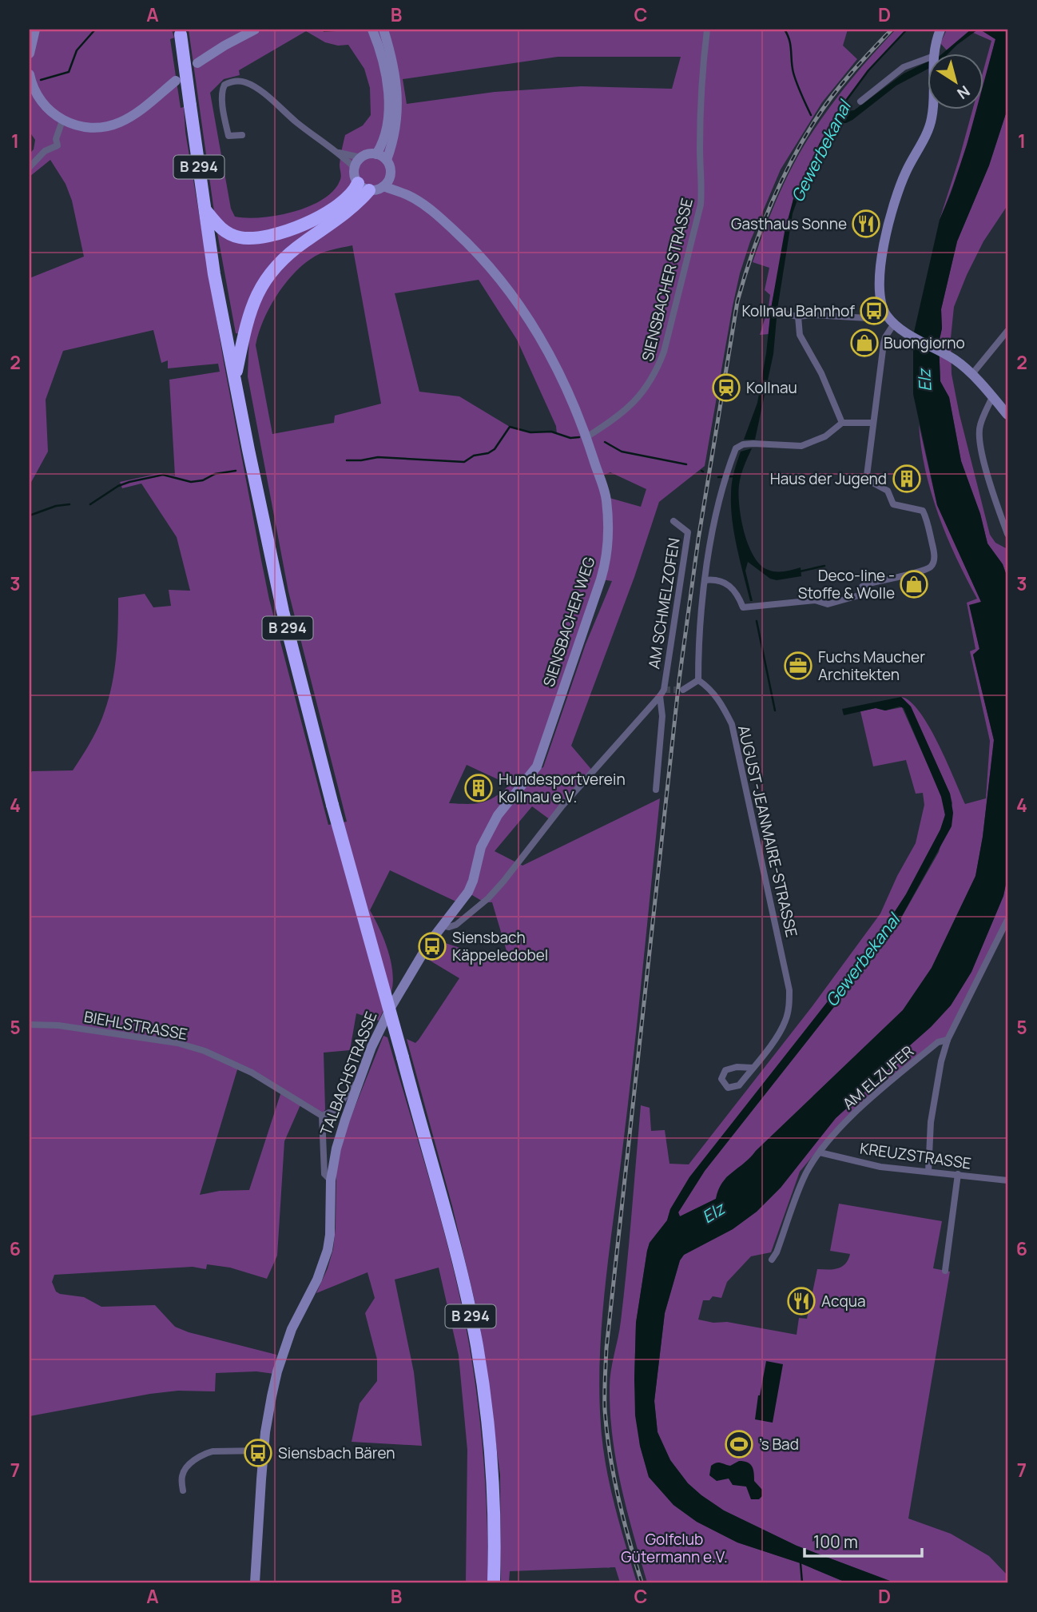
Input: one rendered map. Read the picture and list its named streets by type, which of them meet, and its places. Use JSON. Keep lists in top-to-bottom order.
{
  "streets": {
    "highway": ["B 294"],
    "street": [
      "SIENSBACHER STRASSE",
      "AM SCHMELZOFEN",
      "SIENSBACHER WEG",
      "AUGUST-JEANMAIRE-STRASSE",
      "BIEHLSTRASSE",
      "TALBACHSTRASSE",
      "AM ELZUFER",
      "KREUZSTRASSE"
    ]
  },
  "crossings": [
    ["SIENSBACHER STRASSE", "SIENSBACHER WEG"],
    ["AM SCHMELZOFEN", "SIENSBACHER WEG"],
    ["AM SCHMELZOFEN", "TALBACHSTRASSE"],
    ["SIENSBACHER WEG", "TALBACHSTRASSE"],
    ["AM ELZUFER", "KREUZSTRASSE"]
  ],
  "water": ["Gewerbekanal", "Elz"],
  "parks": ["Golfclub Gütermann e.V."],
  "places": {
    "restaurant": ["Gasthaus Sonne", "Acqua"],
    "bus stop": ["Kollnau Bahnhof", "Siensbach Käppeledobel", "Siensbach Bären"],
    "shop": ["Buongiorno", "Deco-line - Stoffe & Wolle"],
    "station": ["Kollnau"],
    "building": ["Haus der Jugend", "Hundesportverein Kollnau e.V."],
    "office": ["Fuchs Maucher Architekten"],
    "sports": ["'s Bad"]
  },
  "scale_bar": "100 m",
  "north": "bottom right",
  "grid": {
    "columns": [
      "A",
      "B",
      "C",
      "D"
    ],
    "rows": [
      "1",
      "2",
      "3",
      "4",
      "5",
      "6",
      "7"
    ]
  }
}
